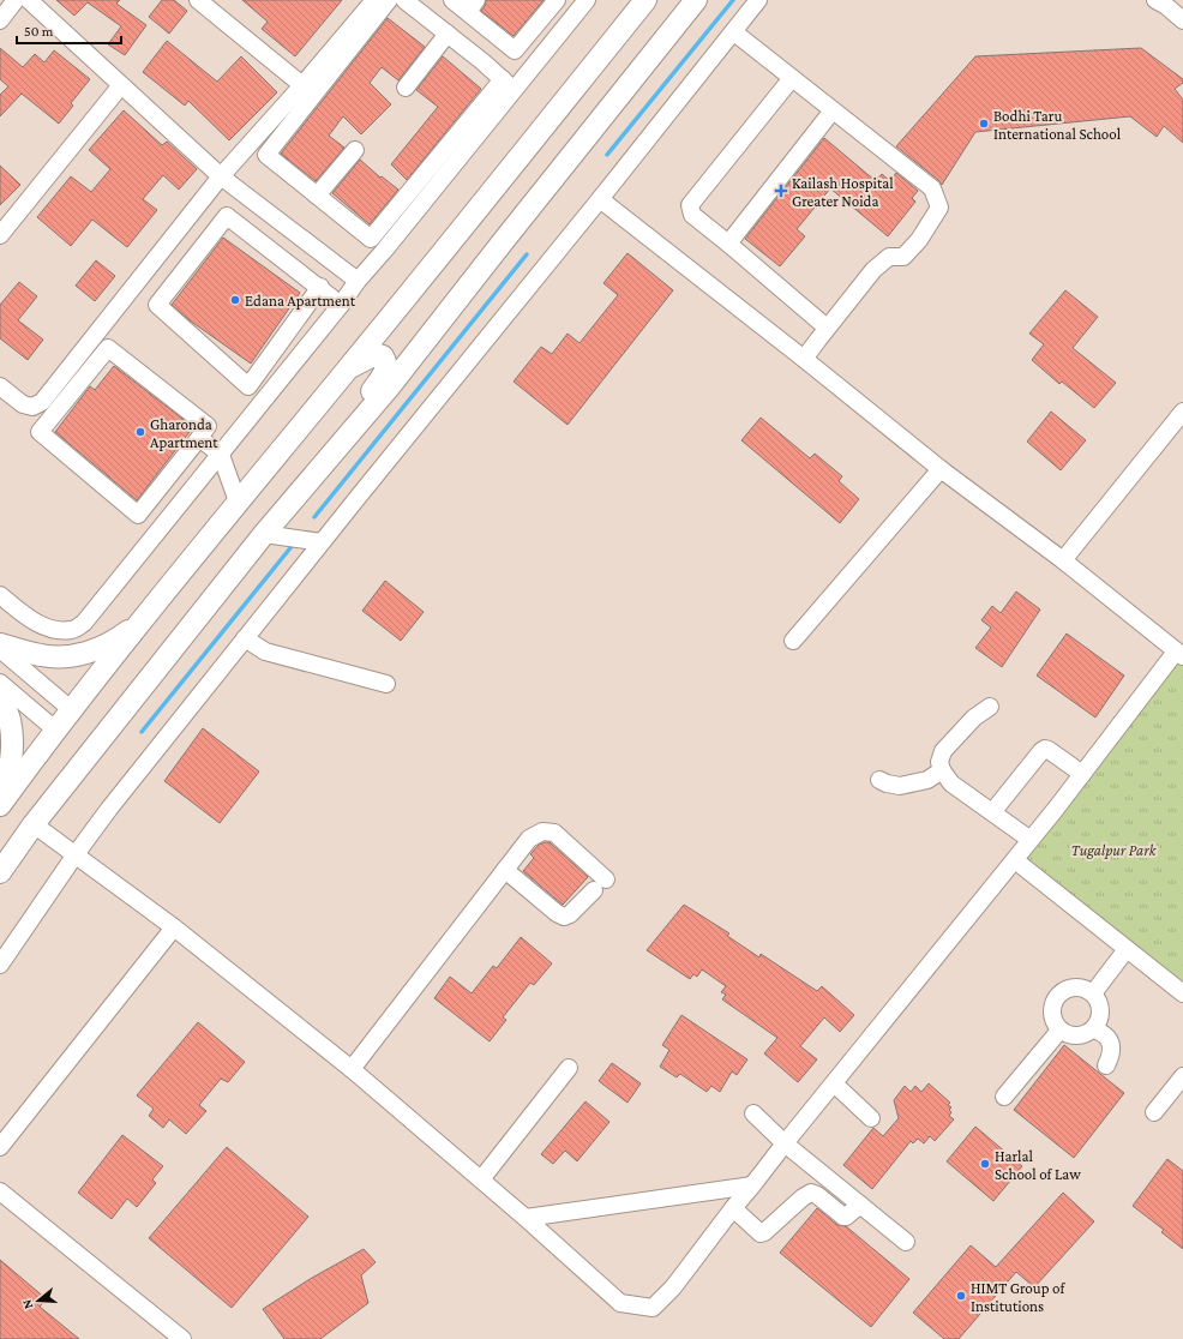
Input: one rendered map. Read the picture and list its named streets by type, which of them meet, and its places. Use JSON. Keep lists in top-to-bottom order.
{
  "parks": ["Tugalpur Park"],
  "places": {
    "other": [
      "Bodhi Taru International School",
      "Edana Apartment",
      "Gharonda Apartment",
      "Harlal School of Law",
      "HIMT Group of Institutions"
    ],
    "health": ["Kailash Hospital Greater Noida"]
  },
  "scale_bar": "50 m",
  "north": "left"
}
